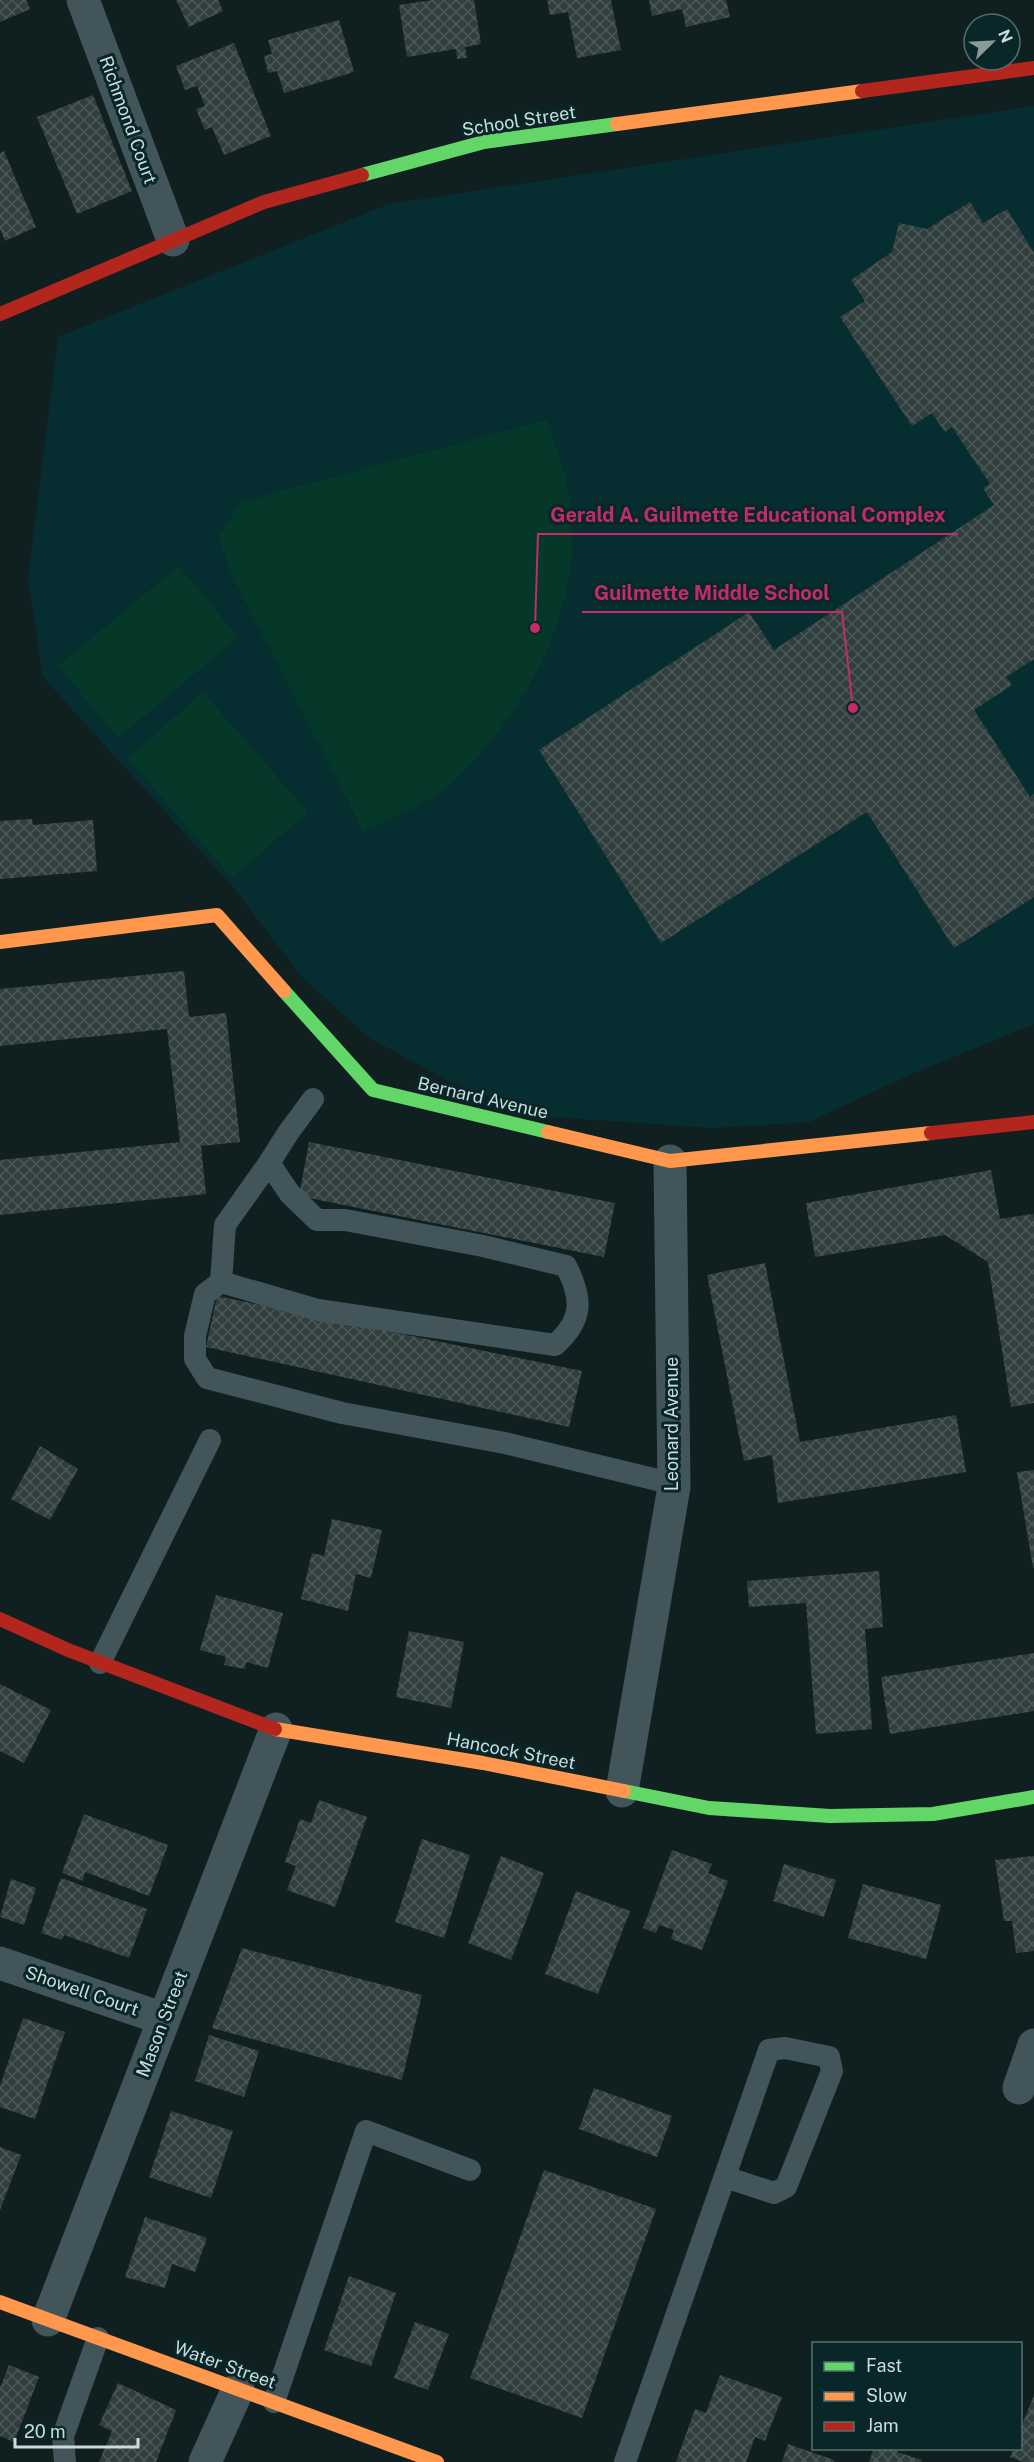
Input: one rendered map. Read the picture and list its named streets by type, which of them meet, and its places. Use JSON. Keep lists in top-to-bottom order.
{
  "streets": {
    "street": [
      "Richmond Court",
      "School Street",
      "Bernard Avenue",
      "Leonard Avenue",
      "Hancock Street",
      "Showell Court",
      "Mason Street",
      "Water Street"
    ]
  },
  "crossings": [
    ["Richmond Court", "School Street"],
    ["Bernard Avenue", "Leonard Avenue"],
    ["Leonard Avenue", "Hancock Street"],
    ["Hancock Street", "Mason Street"],
    ["Showell Court", "Mason Street"],
    ["Mason Street", "Water Street"]
  ],
  "places": ["Gerald A. Guilmette Educational Complex", "Guilmette Middle School"],
  "legend": ["Fast", "Slow", "Jam"],
  "scale_bar": "20 m",
  "north": "top right"
}
